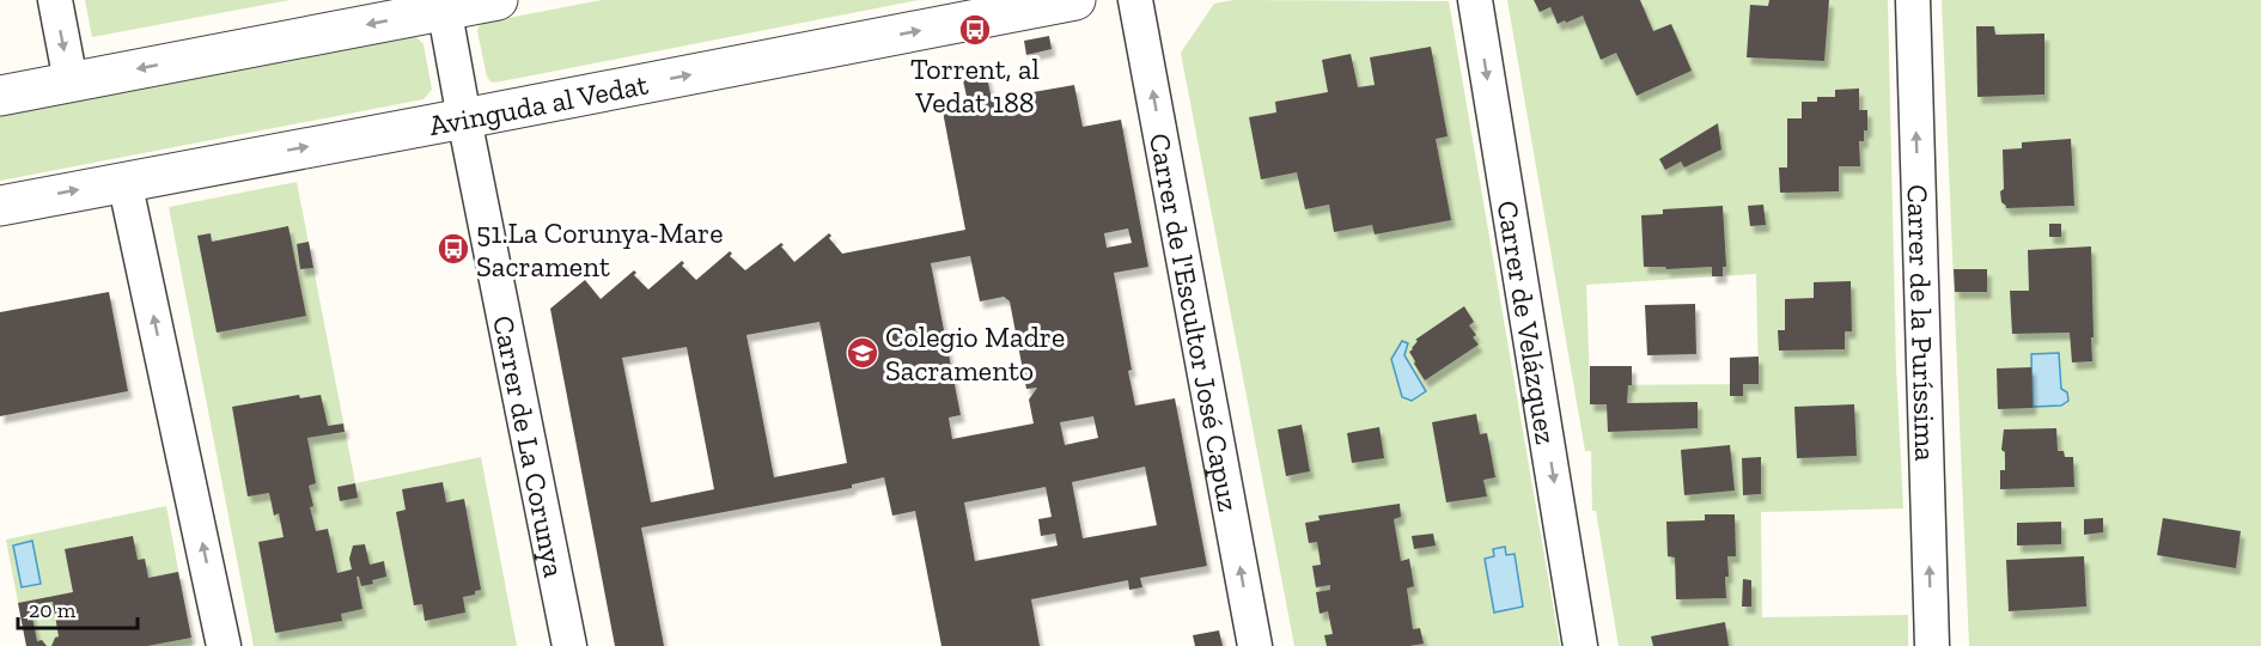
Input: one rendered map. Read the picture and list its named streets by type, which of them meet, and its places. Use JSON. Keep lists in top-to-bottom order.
{
  "streets": {
    "street": [
      "Avinguda al Vedat",
      "Carrer de l'Escultor José Capuz",
      "Carrer de Velázquez",
      "Carrer de la Puríssima",
      "Carrer de La Corunya"
    ]
  },
  "crossings": [
    ["Avinguda al Vedat", "Carrer de La Corunya"]
  ],
  "one_way": ["Carrer de l'Escultor José Capuz", "Carrer de Velázquez", "Carrer de la Puríssima"],
  "places": {
    "bus stop": ["Torrent, al Vedat 188", "51.La Corunya-Mare Sacrament"],
    "school or university": ["Colegio Madre Sacramento"]
  },
  "scale_bar": "20 m"
}
